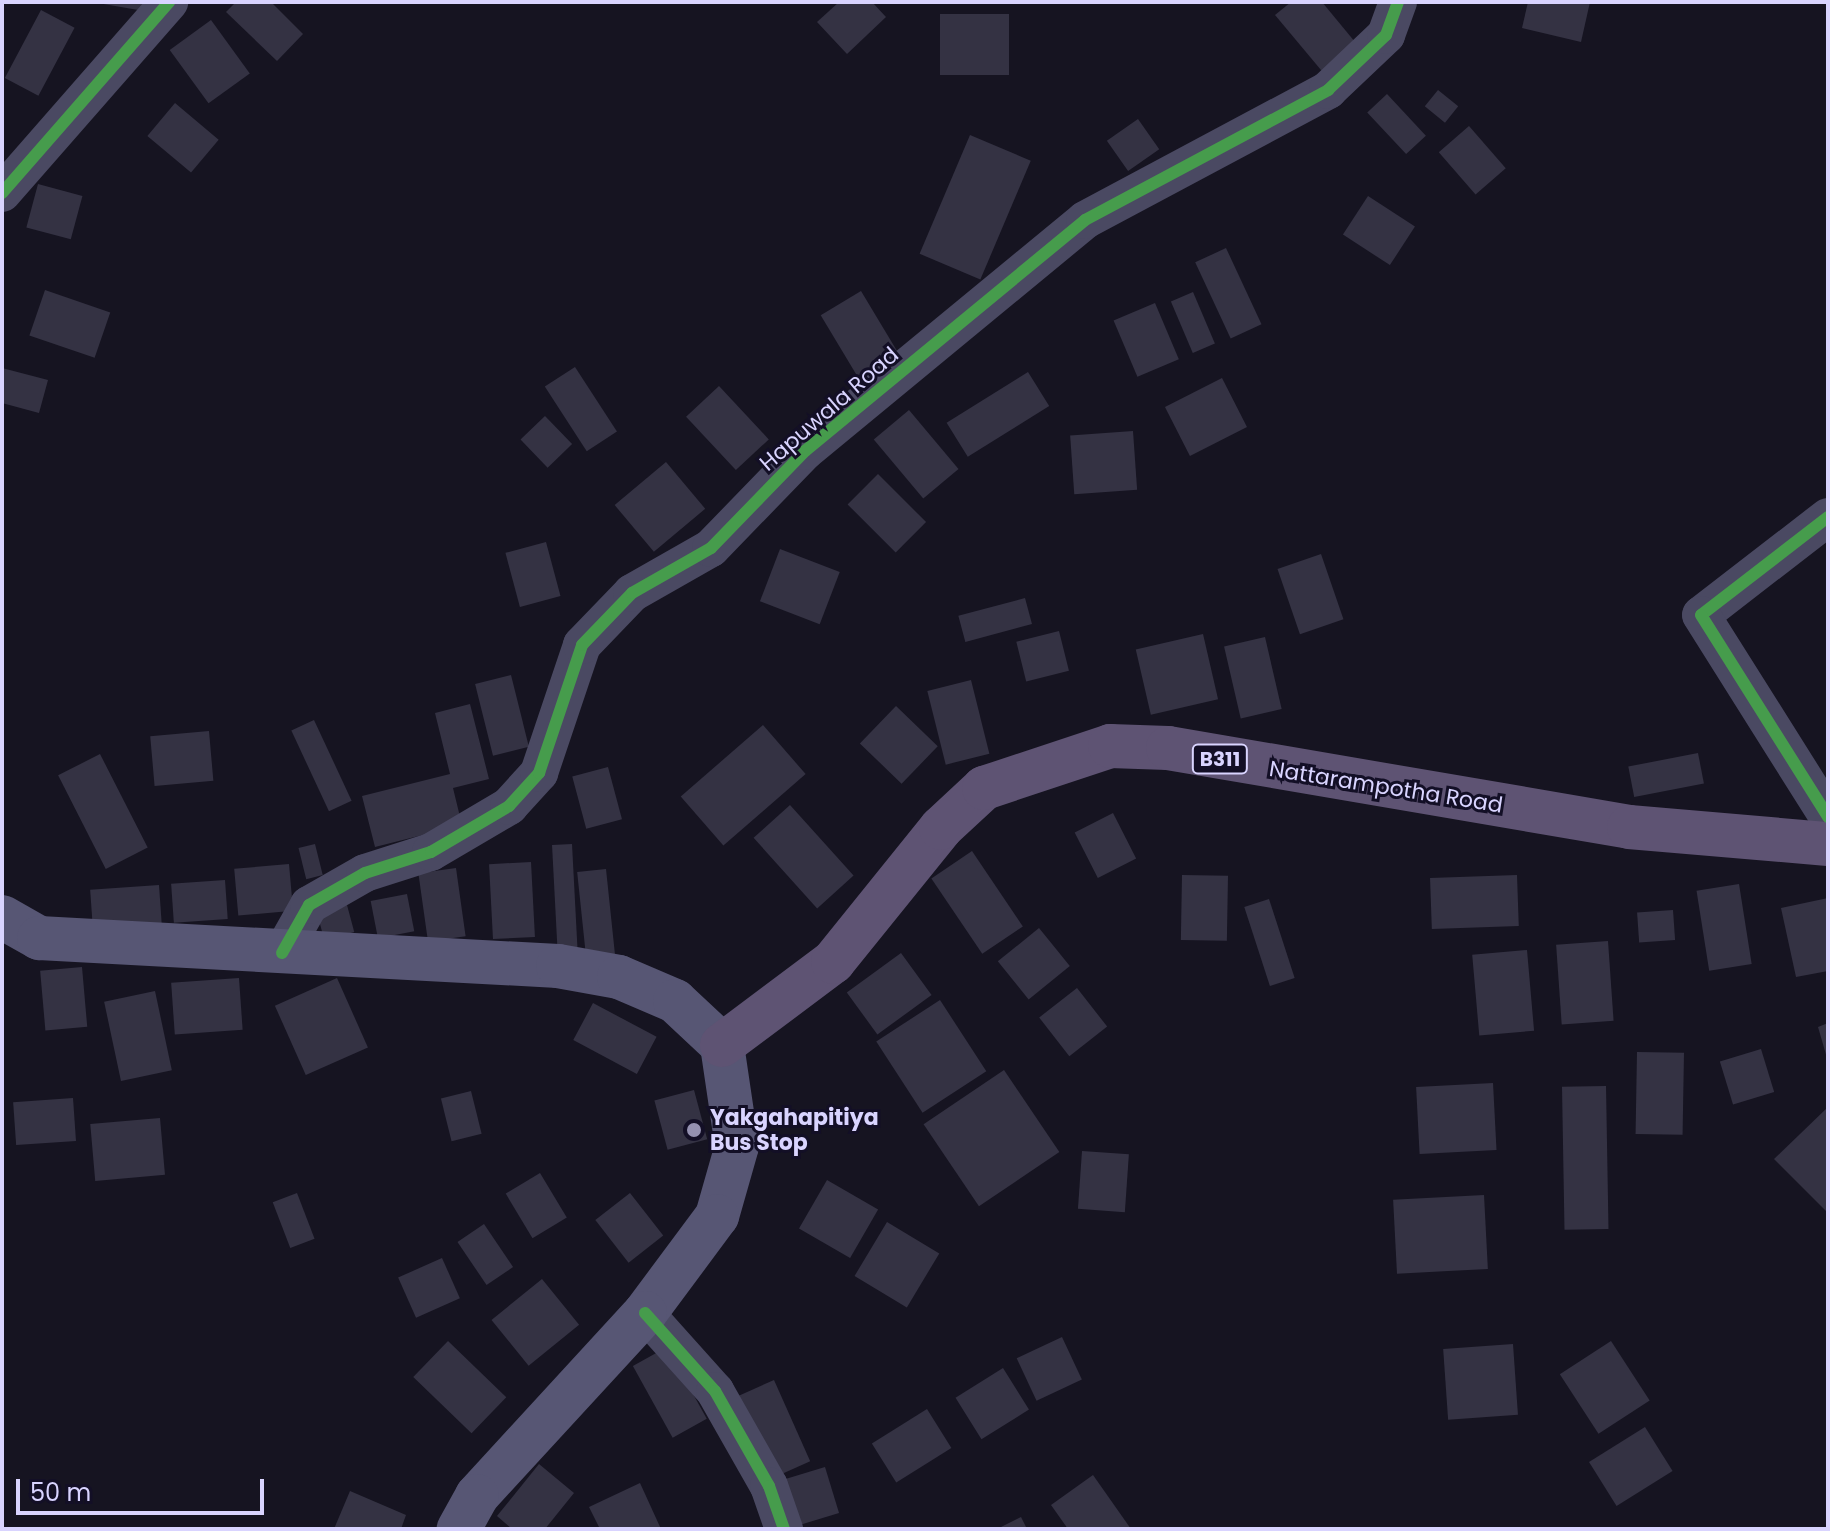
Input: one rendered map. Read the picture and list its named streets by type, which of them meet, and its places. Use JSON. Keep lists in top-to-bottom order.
{
  "streets": {
    "main road": ["B311", "Nattarampotha Road"],
    "street": ["Hapuwala Road"]
  },
  "places": ["Yakgahapitiya Bus Stop"],
  "scale_bar": "50 m"
}
